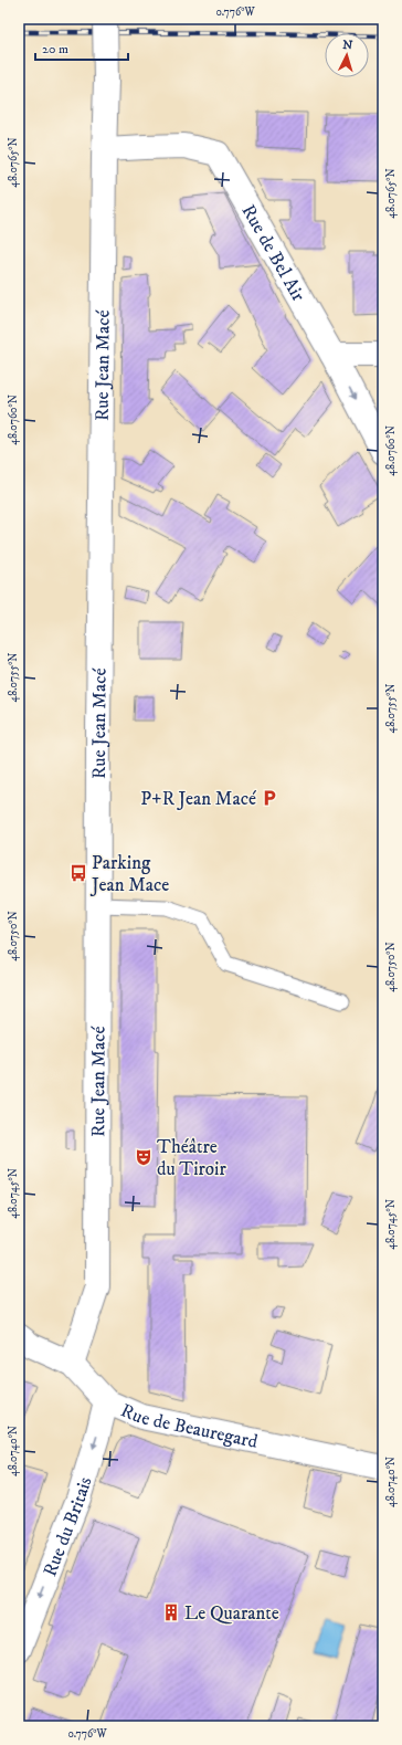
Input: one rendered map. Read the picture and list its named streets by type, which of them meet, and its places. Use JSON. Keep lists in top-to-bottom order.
{
  "streets": {
    "street": [
      "Rue de Bel Air",
      "Rue Jean Macé",
      "Rue de Beauregard",
      "Rue du Britais"
    ]
  },
  "crossings": [
    ["Rue de Bel Air", "Rue Jean Macé"],
    ["Rue Jean Macé", "Rue de Beauregard"],
    ["Rue de Beauregard", "Rue du Britais"]
  ],
  "one_way": ["Rue du Britais"],
  "places": {
    "parking": ["P+R Jean Macé"],
    "bus stop": ["Parking Jean Mace"],
    "theatre": ["Théâtre du Tiroir"],
    "building": ["Le Quarante"]
  },
  "scale_bar": "20 m",
  "north": "top",
  "coordinates": [
    "0.776°W",
    "48.0765°N",
    "48.0760°N",
    "48.0755°N",
    "48.0750°N",
    "48.0745°N",
    "48.0740°N"
  ]
}
